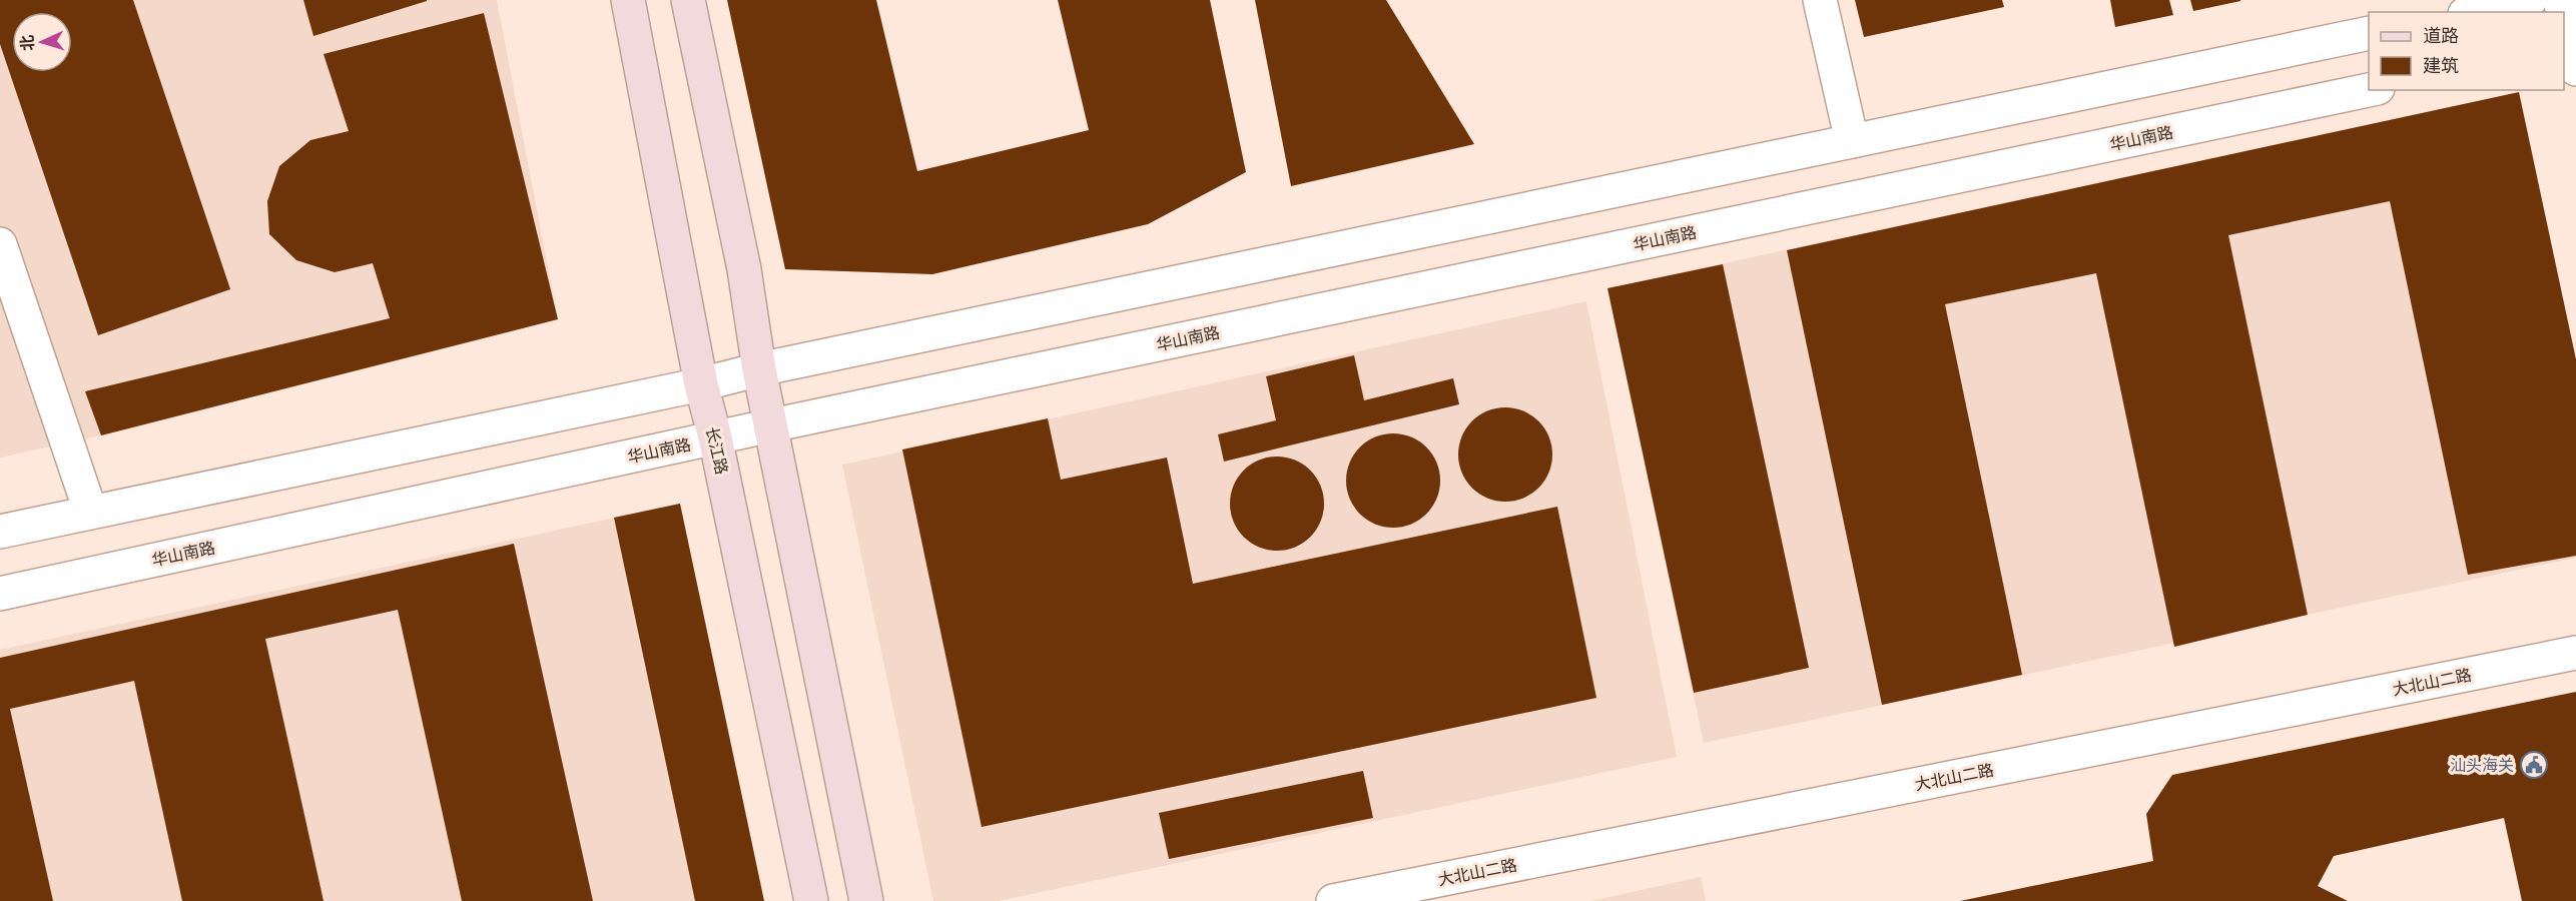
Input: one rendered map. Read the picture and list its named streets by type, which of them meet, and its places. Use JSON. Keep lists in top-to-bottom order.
{
  "streets": {
    "main road": ["长江路"],
    "street": ["华山南路", "大北山二路"]
  },
  "crossings": [
    ["华山南路", "长江路"]
  ],
  "places": {
    "public building": ["汕头海关"]
  },
  "legend": ["道路", "建筑"],
  "north": "left"
}
